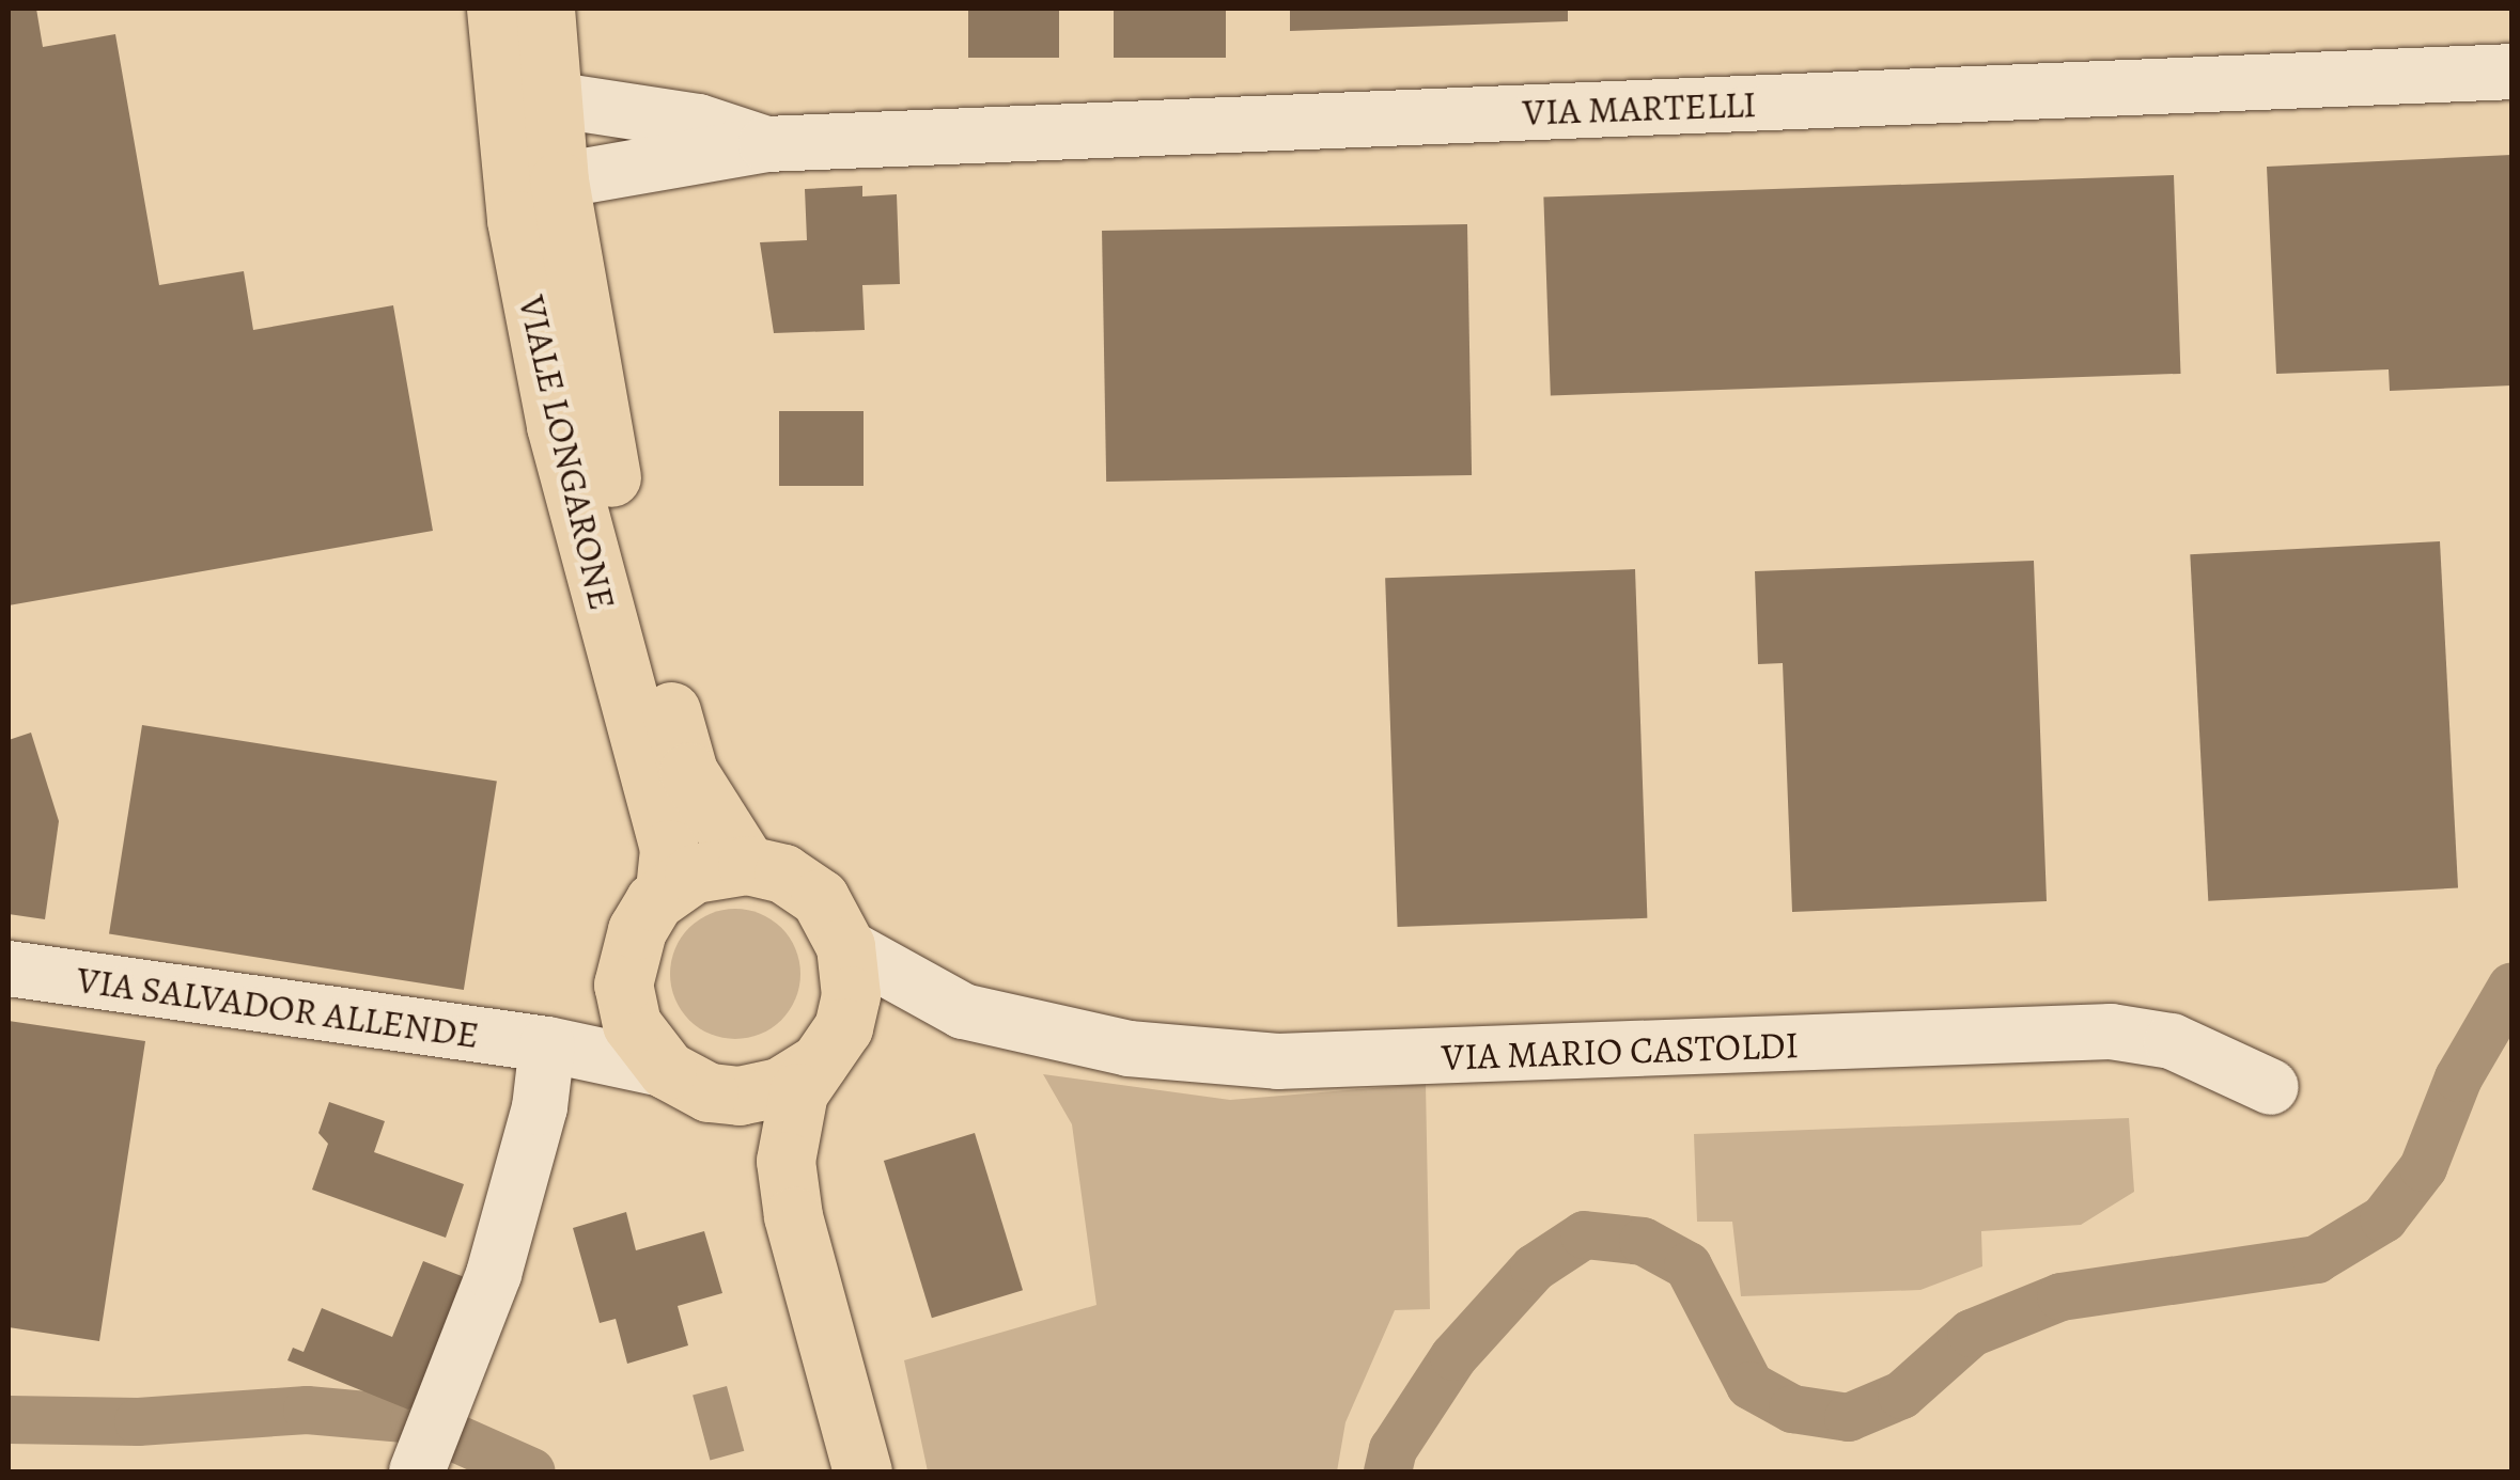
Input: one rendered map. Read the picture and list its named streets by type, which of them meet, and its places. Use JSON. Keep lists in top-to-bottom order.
{
  "streets": {
    "main road": ["VIALE LONGARONE"],
    "street": ["VIA MARTELLI", "VIA SALVADOR ALLENDE", "VIA MARIO CASTOLDI"]
  },
  "crossings": [
    ["VIA MARTELLI", "VIALE LONGARONE"],
    ["VIALE LONGARONE", "VIA SALVADOR ALLENDE"],
    ["VIALE LONGARONE", "VIA MARIO CASTOLDI"],
    ["VIA SALVADOR ALLENDE", "VIA MARIO CASTOLDI"]
  ]
}
